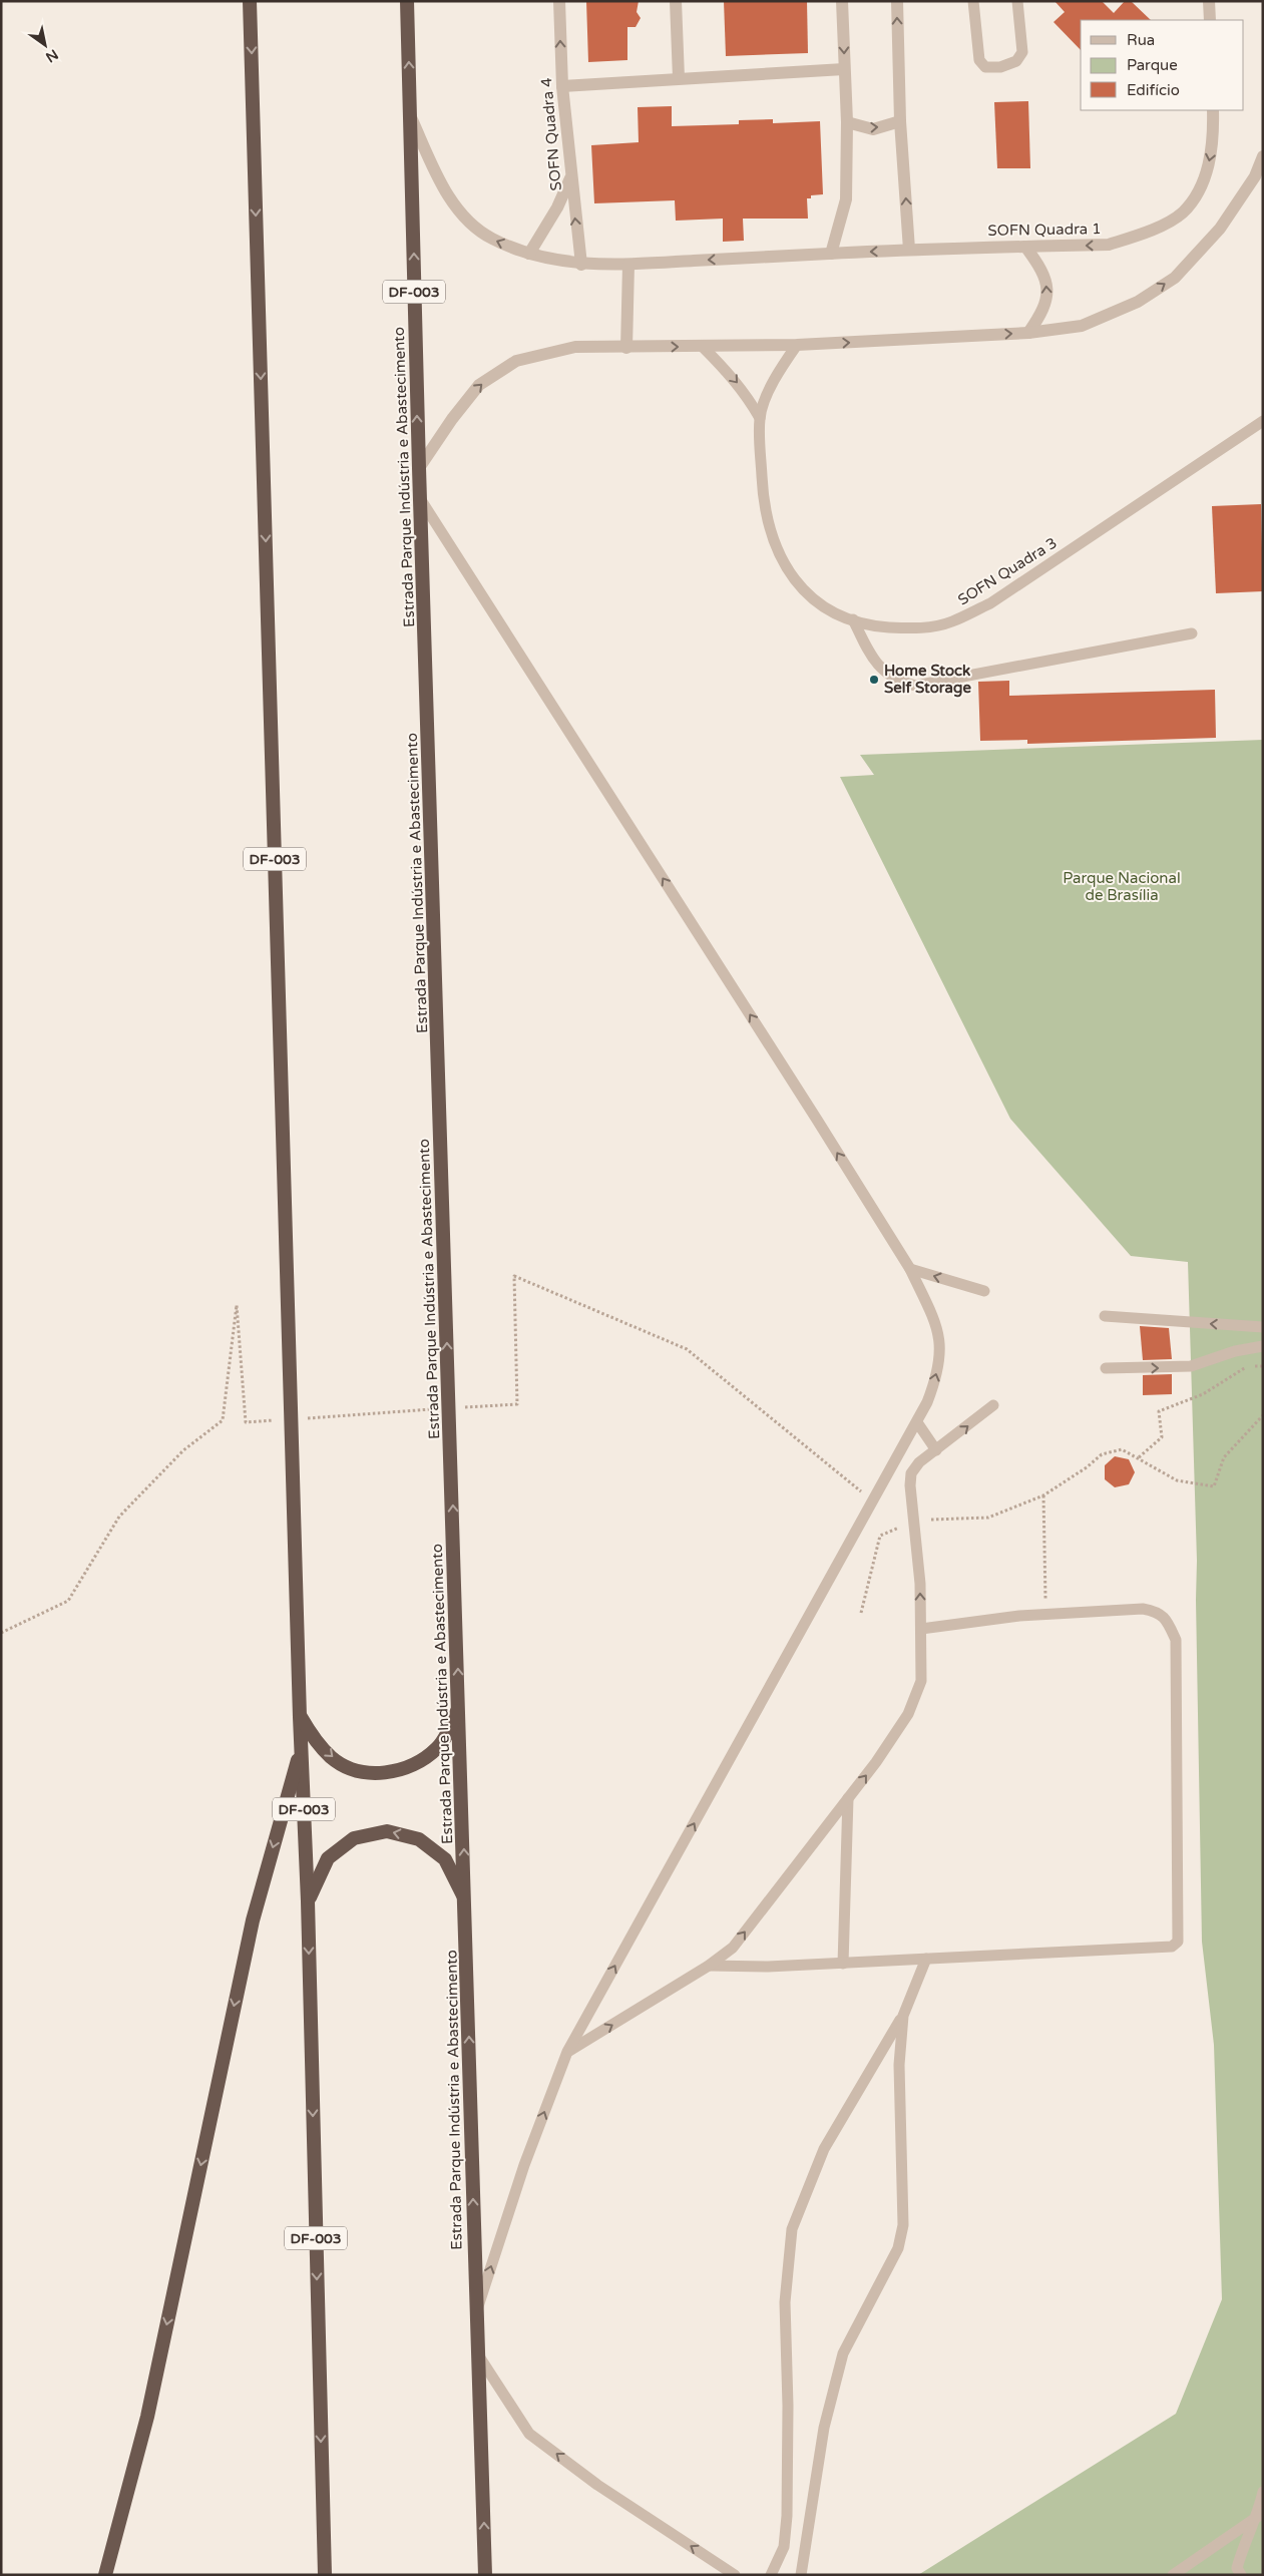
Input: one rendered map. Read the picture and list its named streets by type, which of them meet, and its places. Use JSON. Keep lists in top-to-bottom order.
{
  "streets": {
    "highway": ["DF-003", "Estrada Parque Indústria e Abastecimento"],
    "street": ["SOFN Quadra 4", "SOFN Quadra 1"],
    "lane": ["SOFN Quadra 3"]
  },
  "crossings": [
    ["SOFN Quadra 4", "SOFN Quadra 1"],
    ["SOFN Quadra 1", "Estrada Parque Indústria e Abastecimento"]
  ],
  "one_way": ["SOFN Quadra 4", "Estrada Parque Indústria e Abastecimento"],
  "parks": ["Parque Nacional de Brasília"],
  "places": ["Home Stock Self Storage"],
  "legend": ["Rua", "Parque", "Edifício"],
  "north": "bottom right"
}
